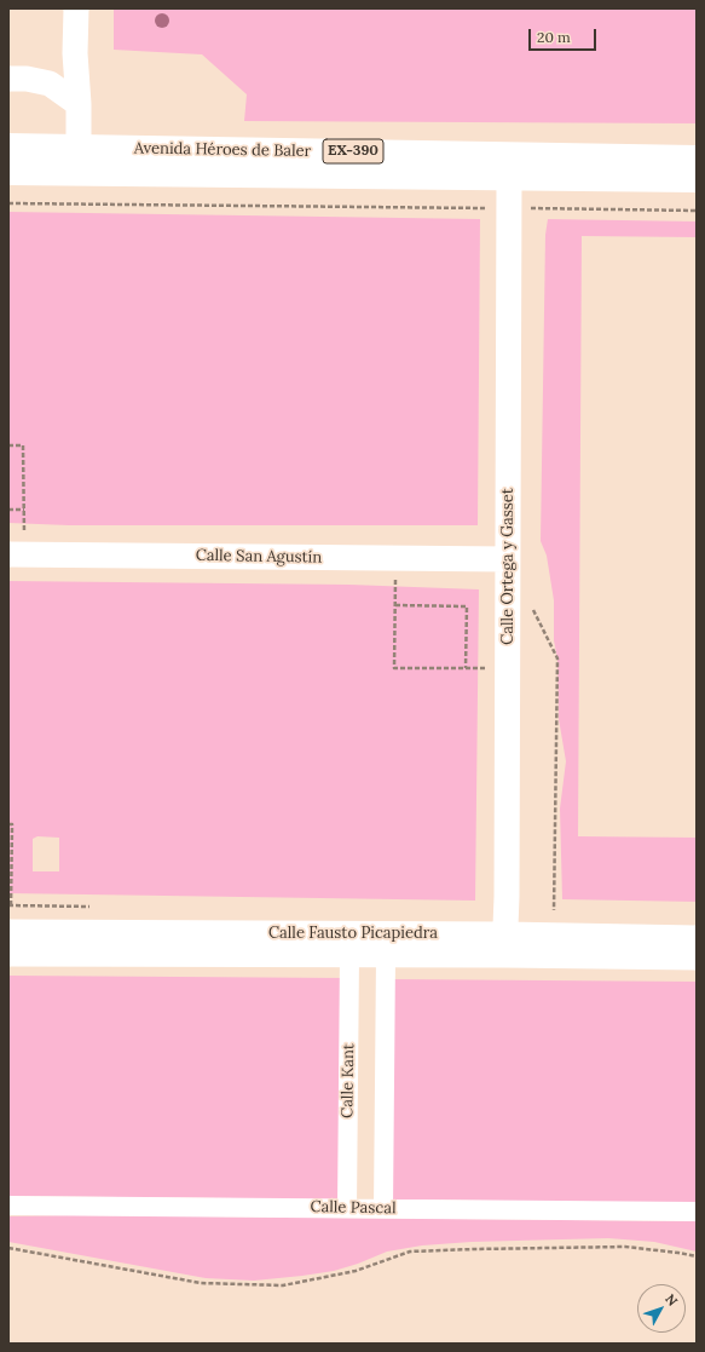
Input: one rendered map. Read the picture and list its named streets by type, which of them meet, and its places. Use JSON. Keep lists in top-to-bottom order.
{
  "streets": {
    "main road": ["Avenida Héroes de Baler", "EX-390"],
    "street": [
      "Calle San Agustín",
      "Calle Ortega y Gasset",
      "Calle Fausto Picapiedra",
      "Calle Kant",
      "Calle Pascal"
    ]
  },
  "crossings": [
    ["Avenida Héroes de Baler", "Calle Ortega y Gasset"],
    ["Calle San Agustín", "Calle Ortega y Gasset"],
    ["Calle Ortega y Gasset", "Calle Fausto Picapiedra"],
    ["Calle Fausto Picapiedra", "Calle Kant"],
    ["Calle Kant", "Calle Pascal"]
  ],
  "scale_bar": "20 m",
  "north": "top right"
}
